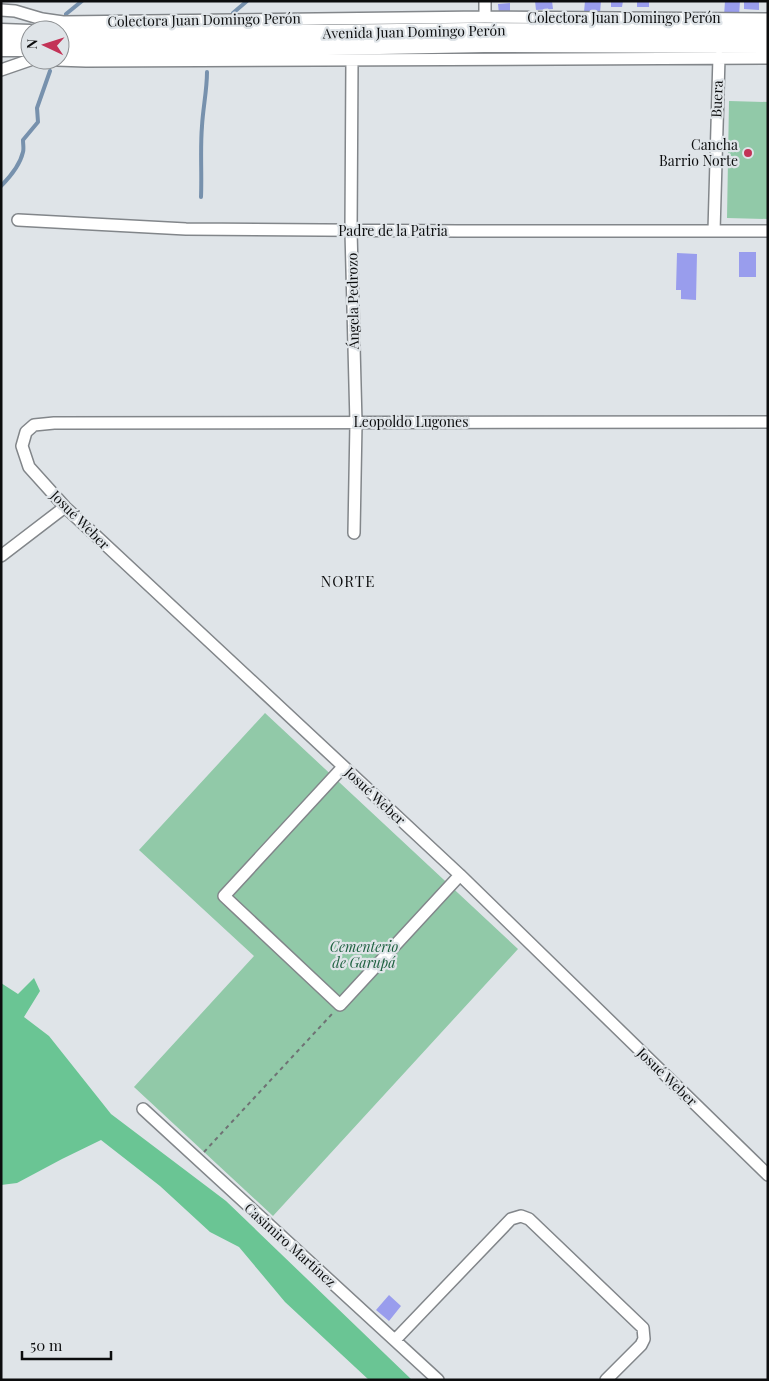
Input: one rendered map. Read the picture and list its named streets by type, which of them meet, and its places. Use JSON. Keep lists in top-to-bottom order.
{
  "streets": {
    "main road": ["Avenida Juan Domingo Perón"],
    "street": [
      "Colectora Juan Domingo Perón",
      "Buera",
      "Padre de la Patria",
      "Ángela Pedrozo",
      "Leopoldo Lugones",
      "Josué Weber",
      "Casimiro Martínez"
    ]
  },
  "crossings": [
    ["Buera", "Padre de la Patria"],
    ["Padre de la Patria", "Ángela Pedrozo"],
    ["Ángela Pedrozo", "Leopoldo Lugones"],
    ["Leopoldo Lugones", "Josué Weber"]
  ],
  "districts": ["NORTE"],
  "parks": ["Cementerio de Garupá"],
  "places": ["Cancha Barrio Norte"],
  "scale_bar": "50 m",
  "north": "left"
}
